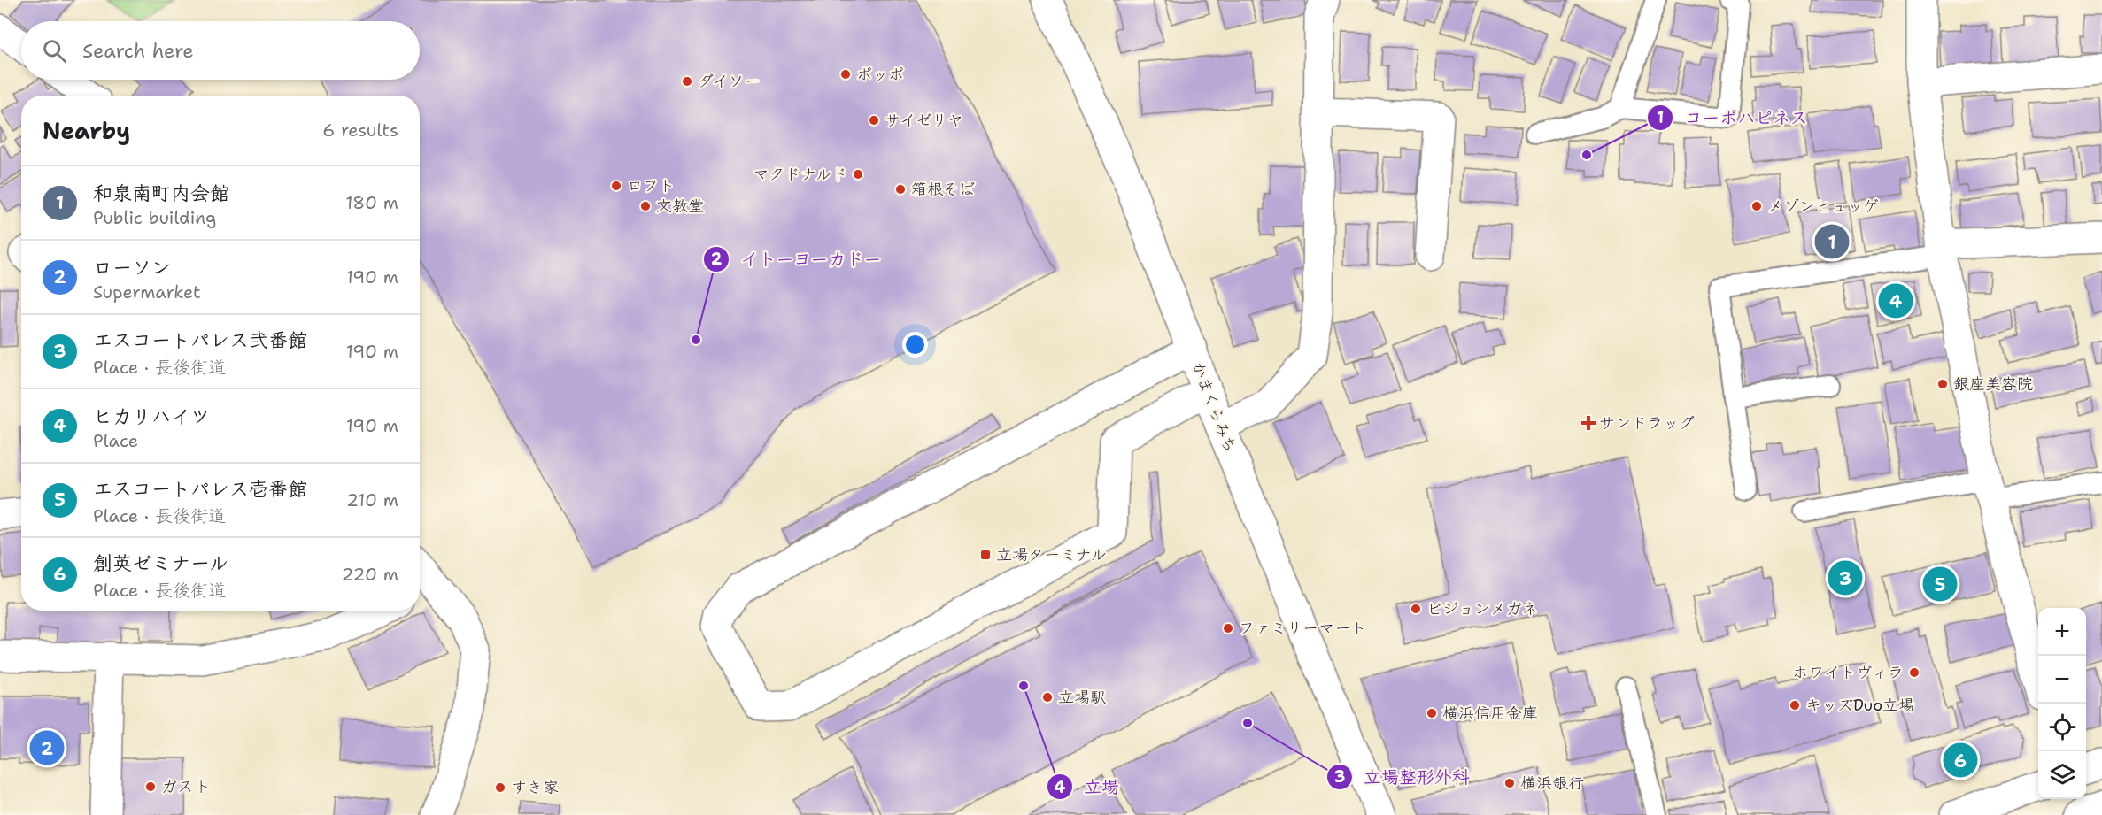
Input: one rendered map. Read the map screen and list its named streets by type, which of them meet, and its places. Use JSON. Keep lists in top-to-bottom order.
{
  "streets": {
    "street": ["かまくらみち"]
  },
  "places": {
    "other": [
      "ポッポ",
      "ダイソー",
      "サイゼリヤ",
      "コーポハピネス",
      "マクドナルド",
      "ロフト",
      "箱根そば",
      "文教堂",
      "メゾンヒュッゲ",
      "イトーヨーカドー",
      "銀座美容院",
      "ビジョンメガネ",
      "ファミリーマート",
      "ホワイトヴィラ",
      "立場",
      "立場駅",
      "キッズDuo立場",
      "横浜信用金庫",
      "立場整形外科",
      "横浜銀行",
      "ガスト",
      "すき家"
    ],
    "health": ["サンドラッグ"],
    "transit": ["立場ターミナル"]
  },
  "page": {
    "search": "Search here",
    "heading": ["Nearby", "6 results"],
    "list": [
      {
        "mark": "1",
        "name": "和泉南町内会館",
        "note": "Public building",
        "value": "180 m"
      },
      {
        "mark": "2",
        "name": "ローソン",
        "note": "Supermarket",
        "value": "190 m"
      },
      {
        "mark": "3",
        "name": "エスコートパレス弐番館",
        "note": "Place · 長後街道",
        "value": "190 m"
      },
      {
        "mark": "4",
        "name": "ヒカリハイツ",
        "note": "Place",
        "value": "190 m"
      },
      {
        "mark": "5",
        "name": "エスコートパレス壱番館",
        "note": "Place · 長後街道",
        "value": "210 m"
      },
      {
        "mark": "6",
        "name": "創英ゼミナール",
        "note": "Place · 長後街道",
        "value": "220 m"
      }
    ],
    "pins": [
      "1",
      "4",
      "3",
      "5",
      "2",
      "6"
    ],
    "map_buttons": ["+", "−"]
  }
}
